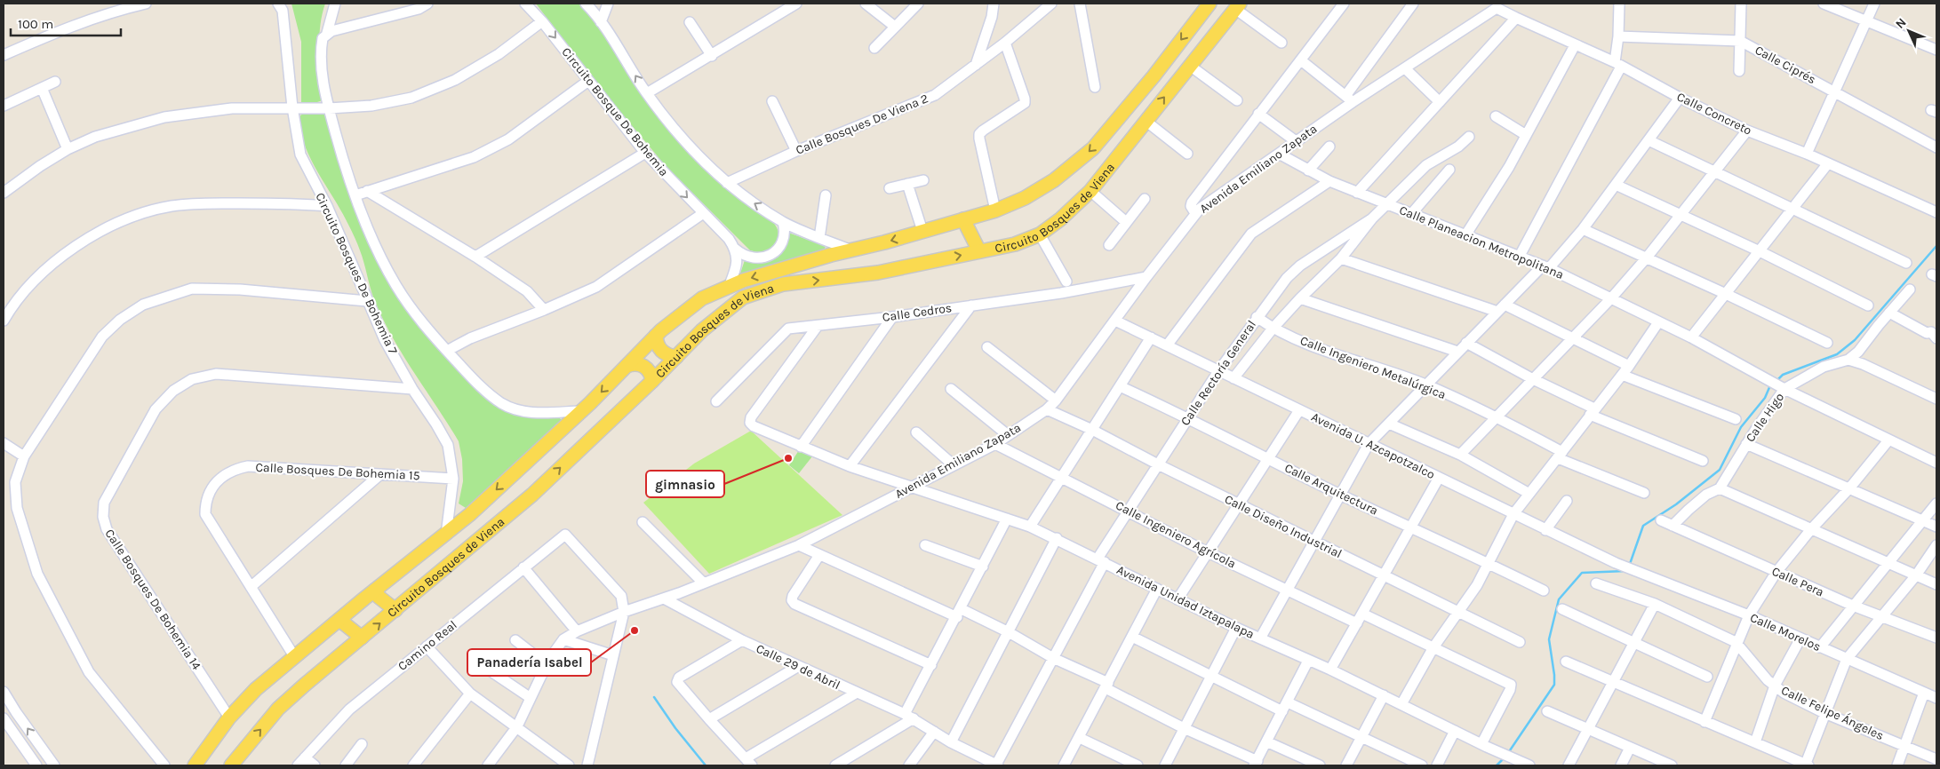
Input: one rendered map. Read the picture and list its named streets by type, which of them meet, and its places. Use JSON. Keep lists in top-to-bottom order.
{
  "streets": {
    "main road": ["Circuito Bosques de Viena"],
    "street": [
      "Calle Ciprés",
      "Circuito Bosque De Bohemia",
      "Calle Concreto",
      "Calle Bosques De Viena 2",
      "Avenida Emiliano Zapata",
      "Calle Planeacion Metropolitana",
      "Circuito Bosques De Bohemia 7",
      "Calle Cedros",
      "Calle Ingeniero Metalúrgica",
      "Calle Rectoría General",
      "Calle Higo",
      "Avenida U. Azcapotzalco",
      "Calle Bosques De Bohemia 15",
      "Calle Arquitectura",
      "Calle Diseño Industrial",
      "Calle Ingeniero Agrícola",
      "Calle Pera",
      "Calle Bosques De Bohemia 14",
      "Avenida Unidad Iztapalapa",
      "Calle Morelos",
      "Camino Real",
      "Calle 29 de Abril",
      "Calle Felipe Ángeles"
    ]
  },
  "crossings": [
    ["Calle Concreto", "Avenida Emiliano Zapata"],
    ["Avenida Emiliano Zapata", "Calle Planeacion Metropolitana"],
    ["Avenida Emiliano Zapata", "Calle Cedros"],
    ["Avenida Emiliano Zapata", "Avenida U. Azcapotzalco"],
    ["Avenida Emiliano Zapata", "Calle Diseño Industrial"],
    ["Avenida Emiliano Zapata", "Calle Ingeniero Agrícola"],
    ["Avenida Emiliano Zapata", "Avenida Unidad Iztapalapa"],
    ["Avenida Emiliano Zapata", "Camino Real"],
    ["Avenida Emiliano Zapata", "Calle 29 de Abril"],
    ["Circuito Bosques de Viena", "Circuito Bosques De Bohemia 7"],
    ["Circuito Bosques de Viena", "Calle Bosques De Bohemia 15"],
    ["Circuito Bosques de Viena", "Calle Bosques De Bohemia 14"],
    ["Calle Planeacion Metropolitana", "Calle Higo"],
    ["Circuito Bosques De Bohemia 7", "Calle Bosques De Bohemia 15"],
    ["Circuito Bosques De Bohemia 7", "Calle Bosques De Bohemia 14"],
    ["Calle Cedros", "Avenida Unidad Iztapalapa"],
    ["Calle Ingeniero Metalúrgica", "Calle Rectoría General"],
    ["Calle Rectoría General", "Avenida U. Azcapotzalco"],
    ["Calle Rectoría General", "Calle Arquitectura"],
    ["Calle Rectoría General", "Calle Diseño Industrial"],
    ["Calle Rectoría General", "Calle Ingeniero Agrícola"],
    ["Calle Rectoría General", "Avenida Unidad Iztapalapa"],
    ["Calle Rectoría General", "Calle 29 de Abril"],
    ["Calle Higo", "Calle Pera"],
    ["Avenida U. Azcapotzalco", "Calle Morelos"]
  ],
  "places": ["gimnasio", "Panadería Isabel"],
  "scale_bar": "100 m",
  "north": "top left"
}
